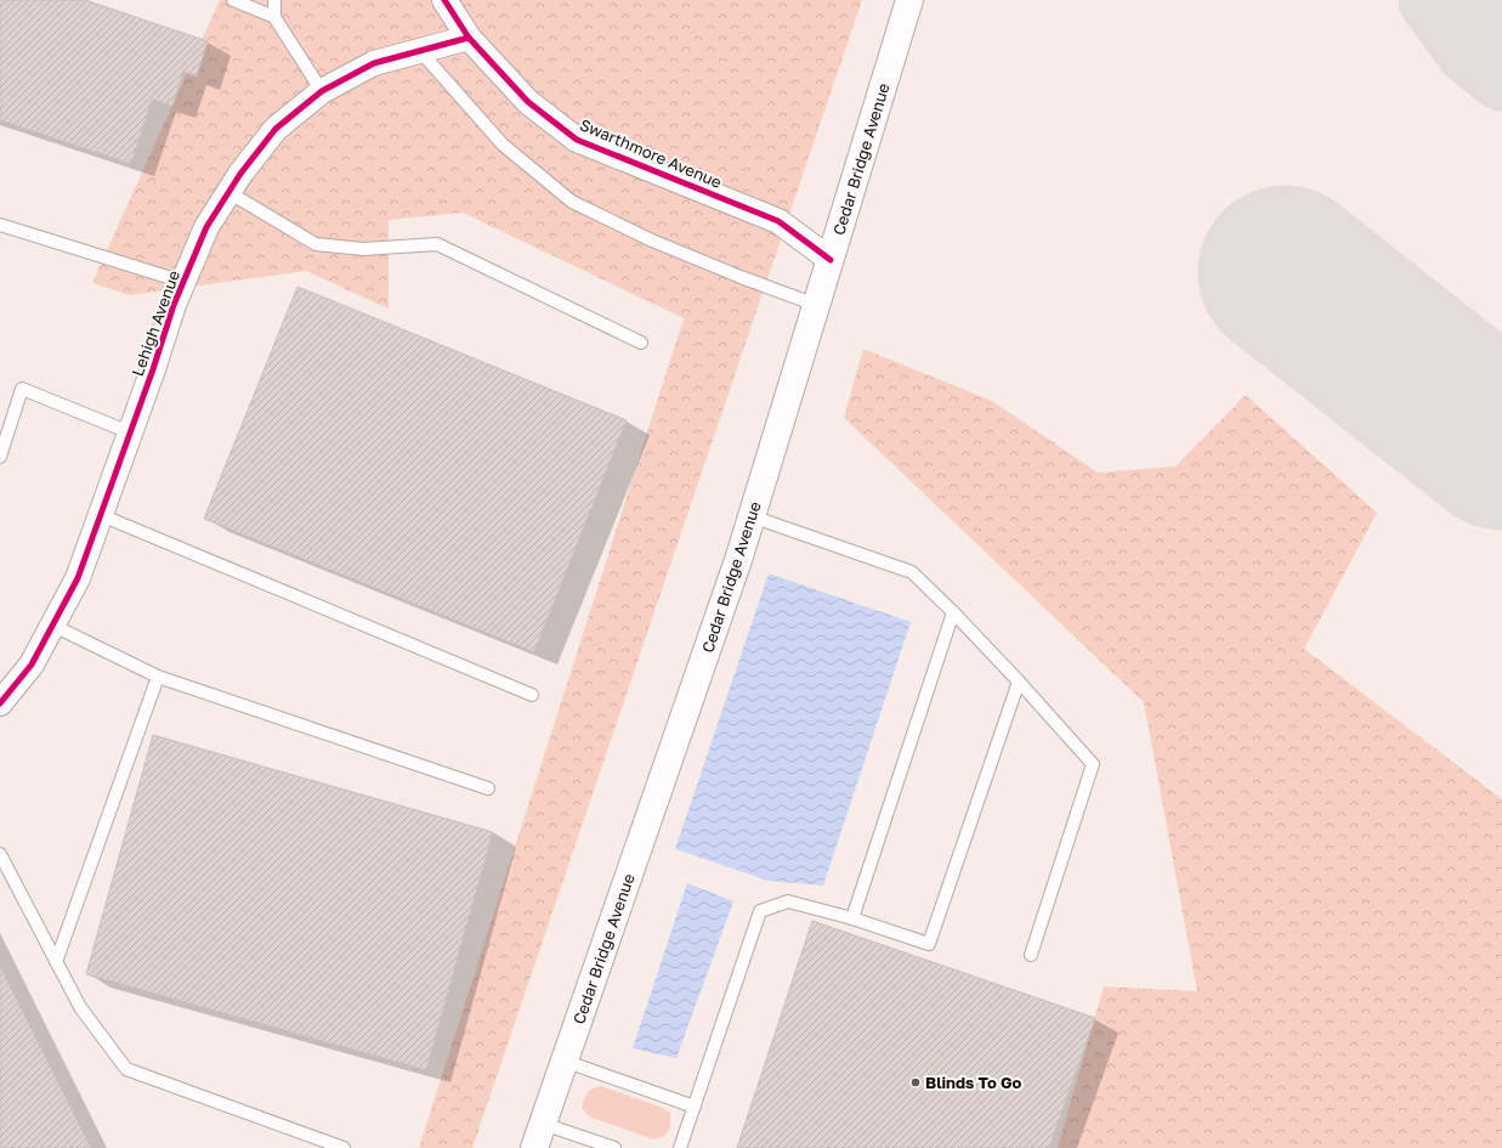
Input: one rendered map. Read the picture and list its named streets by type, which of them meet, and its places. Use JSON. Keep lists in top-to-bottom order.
{
  "streets": {
    "main road": ["Cedar Bridge Avenue"],
    "street": ["Swarthmore Avenue", "Lehigh Avenue"]
  },
  "crossings": [
    ["Swarthmore Avenue", "Cedar Bridge Avenue"],
    ["Swarthmore Avenue", "Lehigh Avenue"]
  ],
  "places": ["Blinds To Go"]
}
